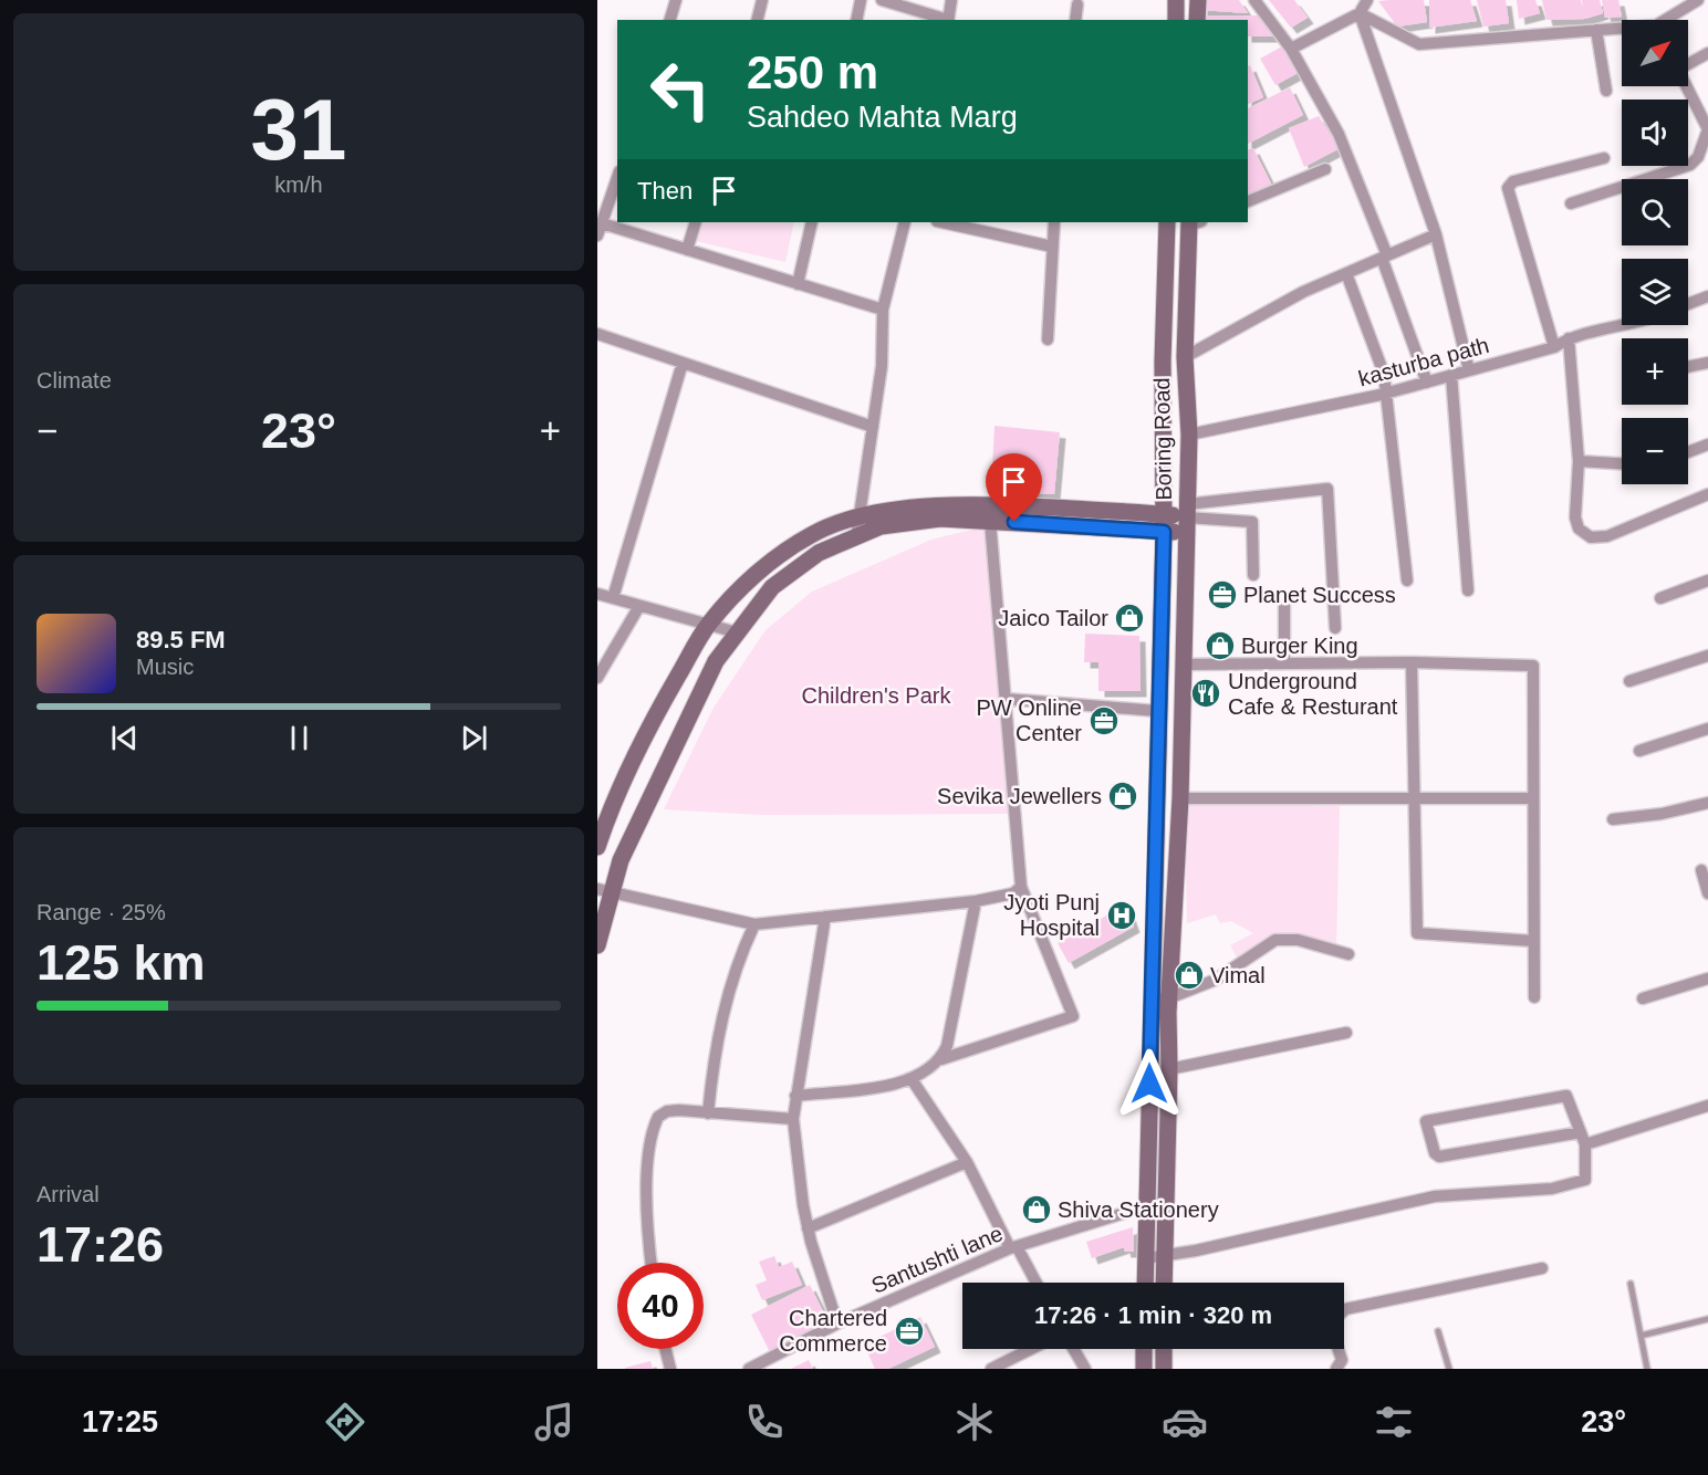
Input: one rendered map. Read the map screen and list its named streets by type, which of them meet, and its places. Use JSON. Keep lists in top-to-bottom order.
{
  "streets": {
    "street": ["kasturba path", "Boring Road", "Santushti lane"]
  },
  "crossings": [
    ["kasturba path", "Boring Road"]
  ],
  "parks": ["Children's Park"],
  "places": {
    "office": ["Planet Success", "PW Online Center", "Chartered Commerce"],
    "shop": [
      "Jaico Tailor",
      "Burger King",
      "Sevika Jewellers",
      "Vimal",
      "Shiva Stationery"
    ],
    "restaurant": ["Underground Cafe & Resturant"],
    "hospital": ["Jyoti Punj Hospital"]
  },
  "north": "top right",
  "page": {
    "tile": [
      ["31", "km/h"],
      "Climate",
      ["Range · 25%", "125 km"],
      ["Arrival", "17:26"]
    ],
    "map_buttons": ["+", "−"],
    "turn": ["250 m", "Sahdeo Mahta Marg"],
    "then": "Then",
    "heat": ["−", "23°", "+"],
    "song": ["89.5 FM", "Music"],
    "limit": "40",
    "trip": "17:26 · 1 min · 320 m",
    "tabs": ["17:25", "23°"]
  }
}
